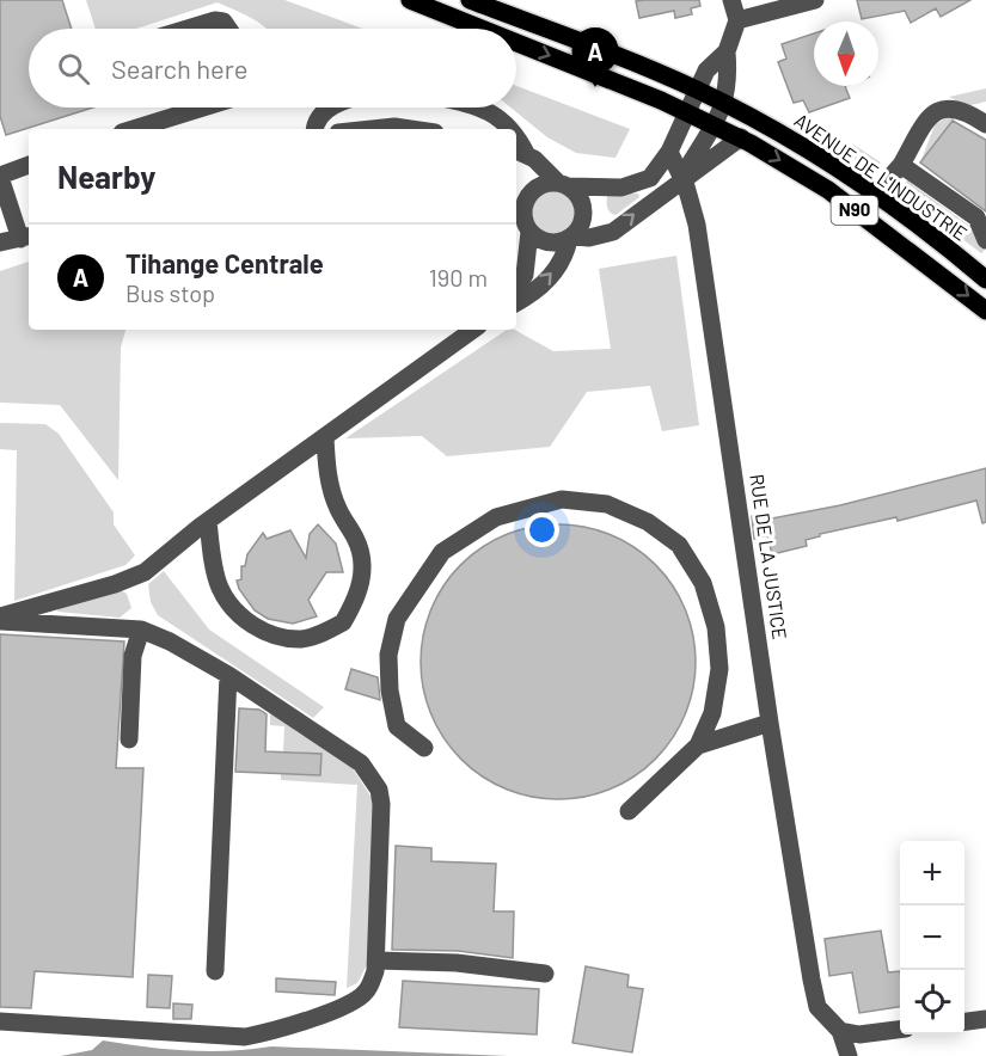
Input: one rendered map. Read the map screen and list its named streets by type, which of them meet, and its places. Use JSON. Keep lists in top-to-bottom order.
{
  "streets": {
    "main road": ["AVENUE DE L'INDUSTRIE", "N90"],
    "street": ["RUE DE LA JUSTICE"]
  },
  "north": "bottom",
  "page": {
    "pins": "A",
    "search": "Search here",
    "heading": "Nearby",
    "list": [
      {
        "mark": "A",
        "name": "Tihange Centrale",
        "note": "Bus stop",
        "value": "190 m"
      }
    ],
    "map_buttons": ["+", "−"]
  }
}
